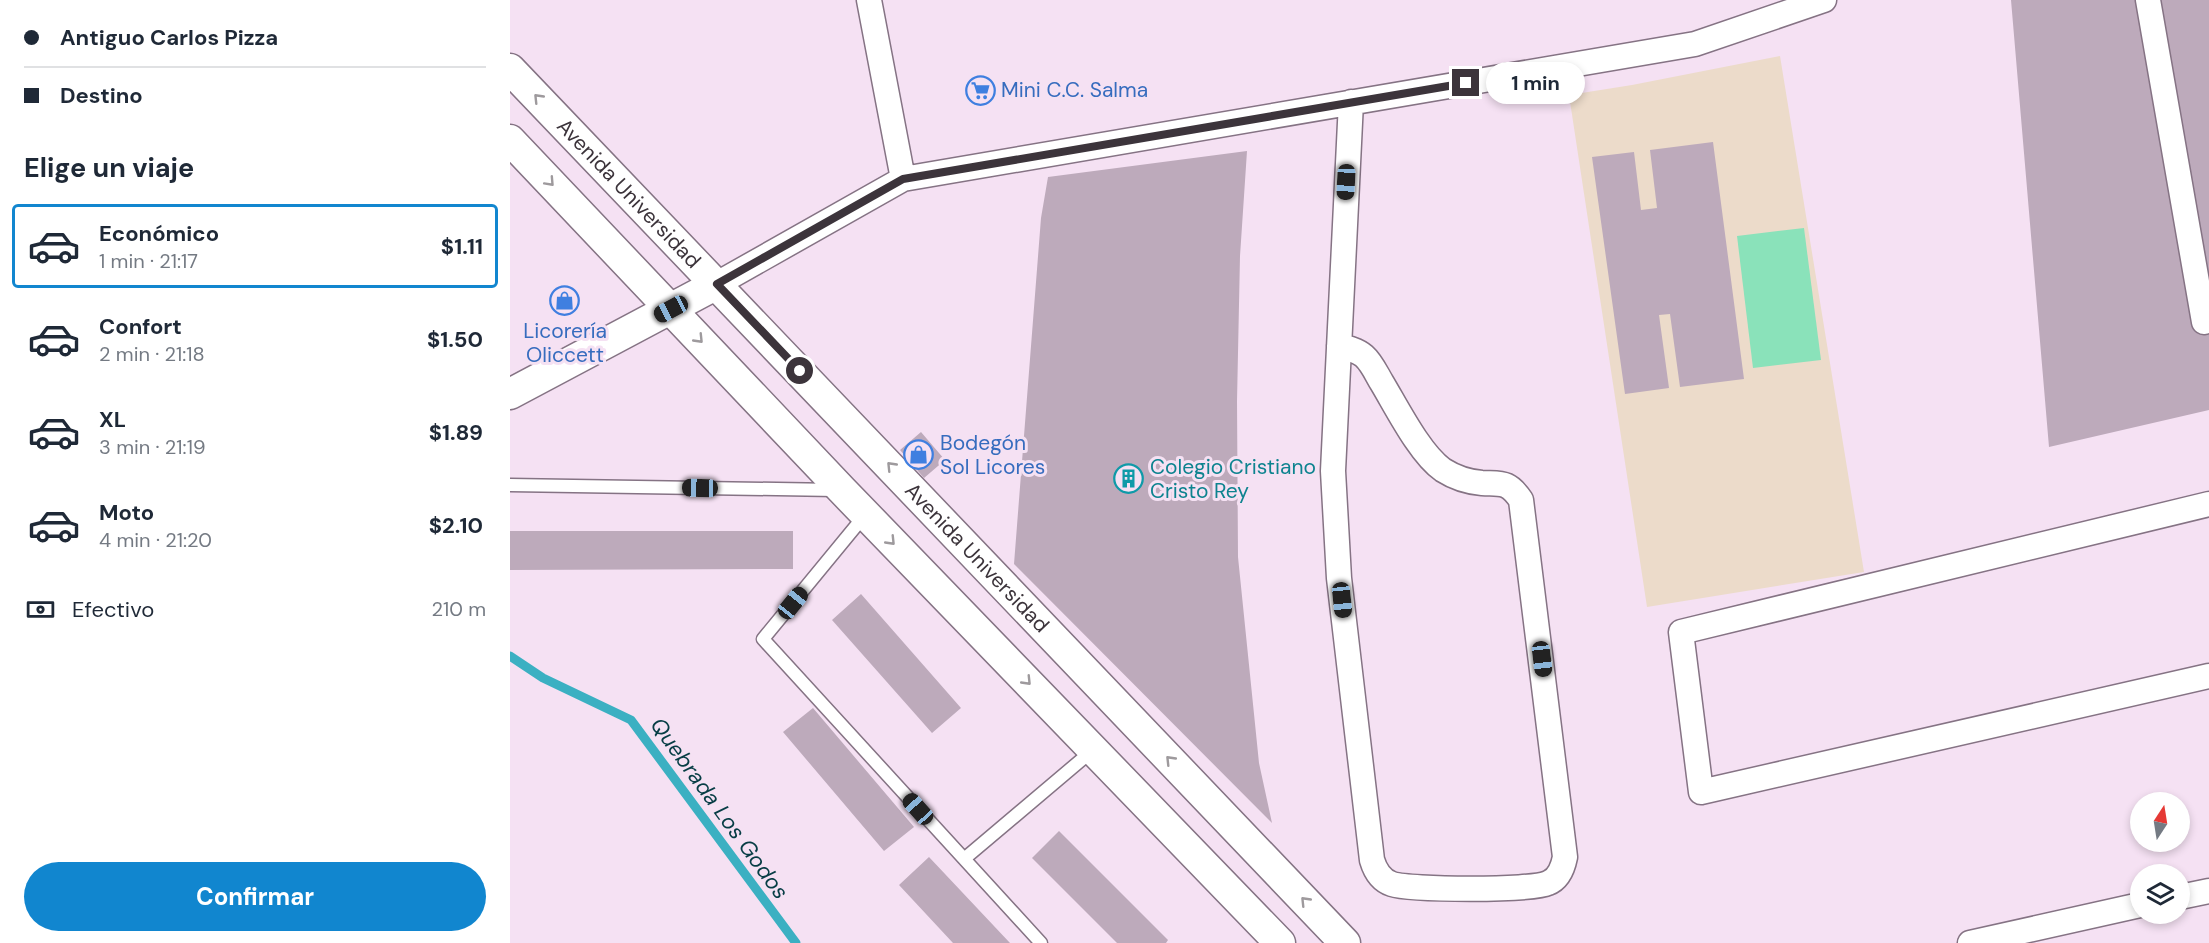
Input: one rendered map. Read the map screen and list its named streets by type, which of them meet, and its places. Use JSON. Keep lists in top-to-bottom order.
{
  "streets": {
    "street": ["Avenida Universidad"]
  },
  "water": ["Quebrada Los Godos"],
  "places": {
    "supermarket": ["Mini C.C. Salma"],
    "shop": ["Licorería Oliccett", "Bodegón Sol Licores"],
    "building": ["Colegio Cristiano Cristo Rey"]
  },
  "north": "top",
  "page": {
    "banner": ["Antiguo Carlos Pizza", "Destino"],
    "bubble": "1 min",
    "heading": "Elige un viaje",
    "list": [
      {
        "name": "Económico",
        "note": "1 min · 21:17",
        "value": "$1.11"
      },
      {
        "name": "Confort",
        "note": "2 min · 21:18",
        "value": "$1.50"
      },
      {
        "name": "XL",
        "note": "3 min · 21:19",
        "value": "$1.89"
      },
      {
        "name": "Moto",
        "note": "4 min · 21:20",
        "value": "$2.10"
      }
    ],
    "pay": ["Efectivo", "210 m"],
    "buttons": "Confirmar"
  }
}
